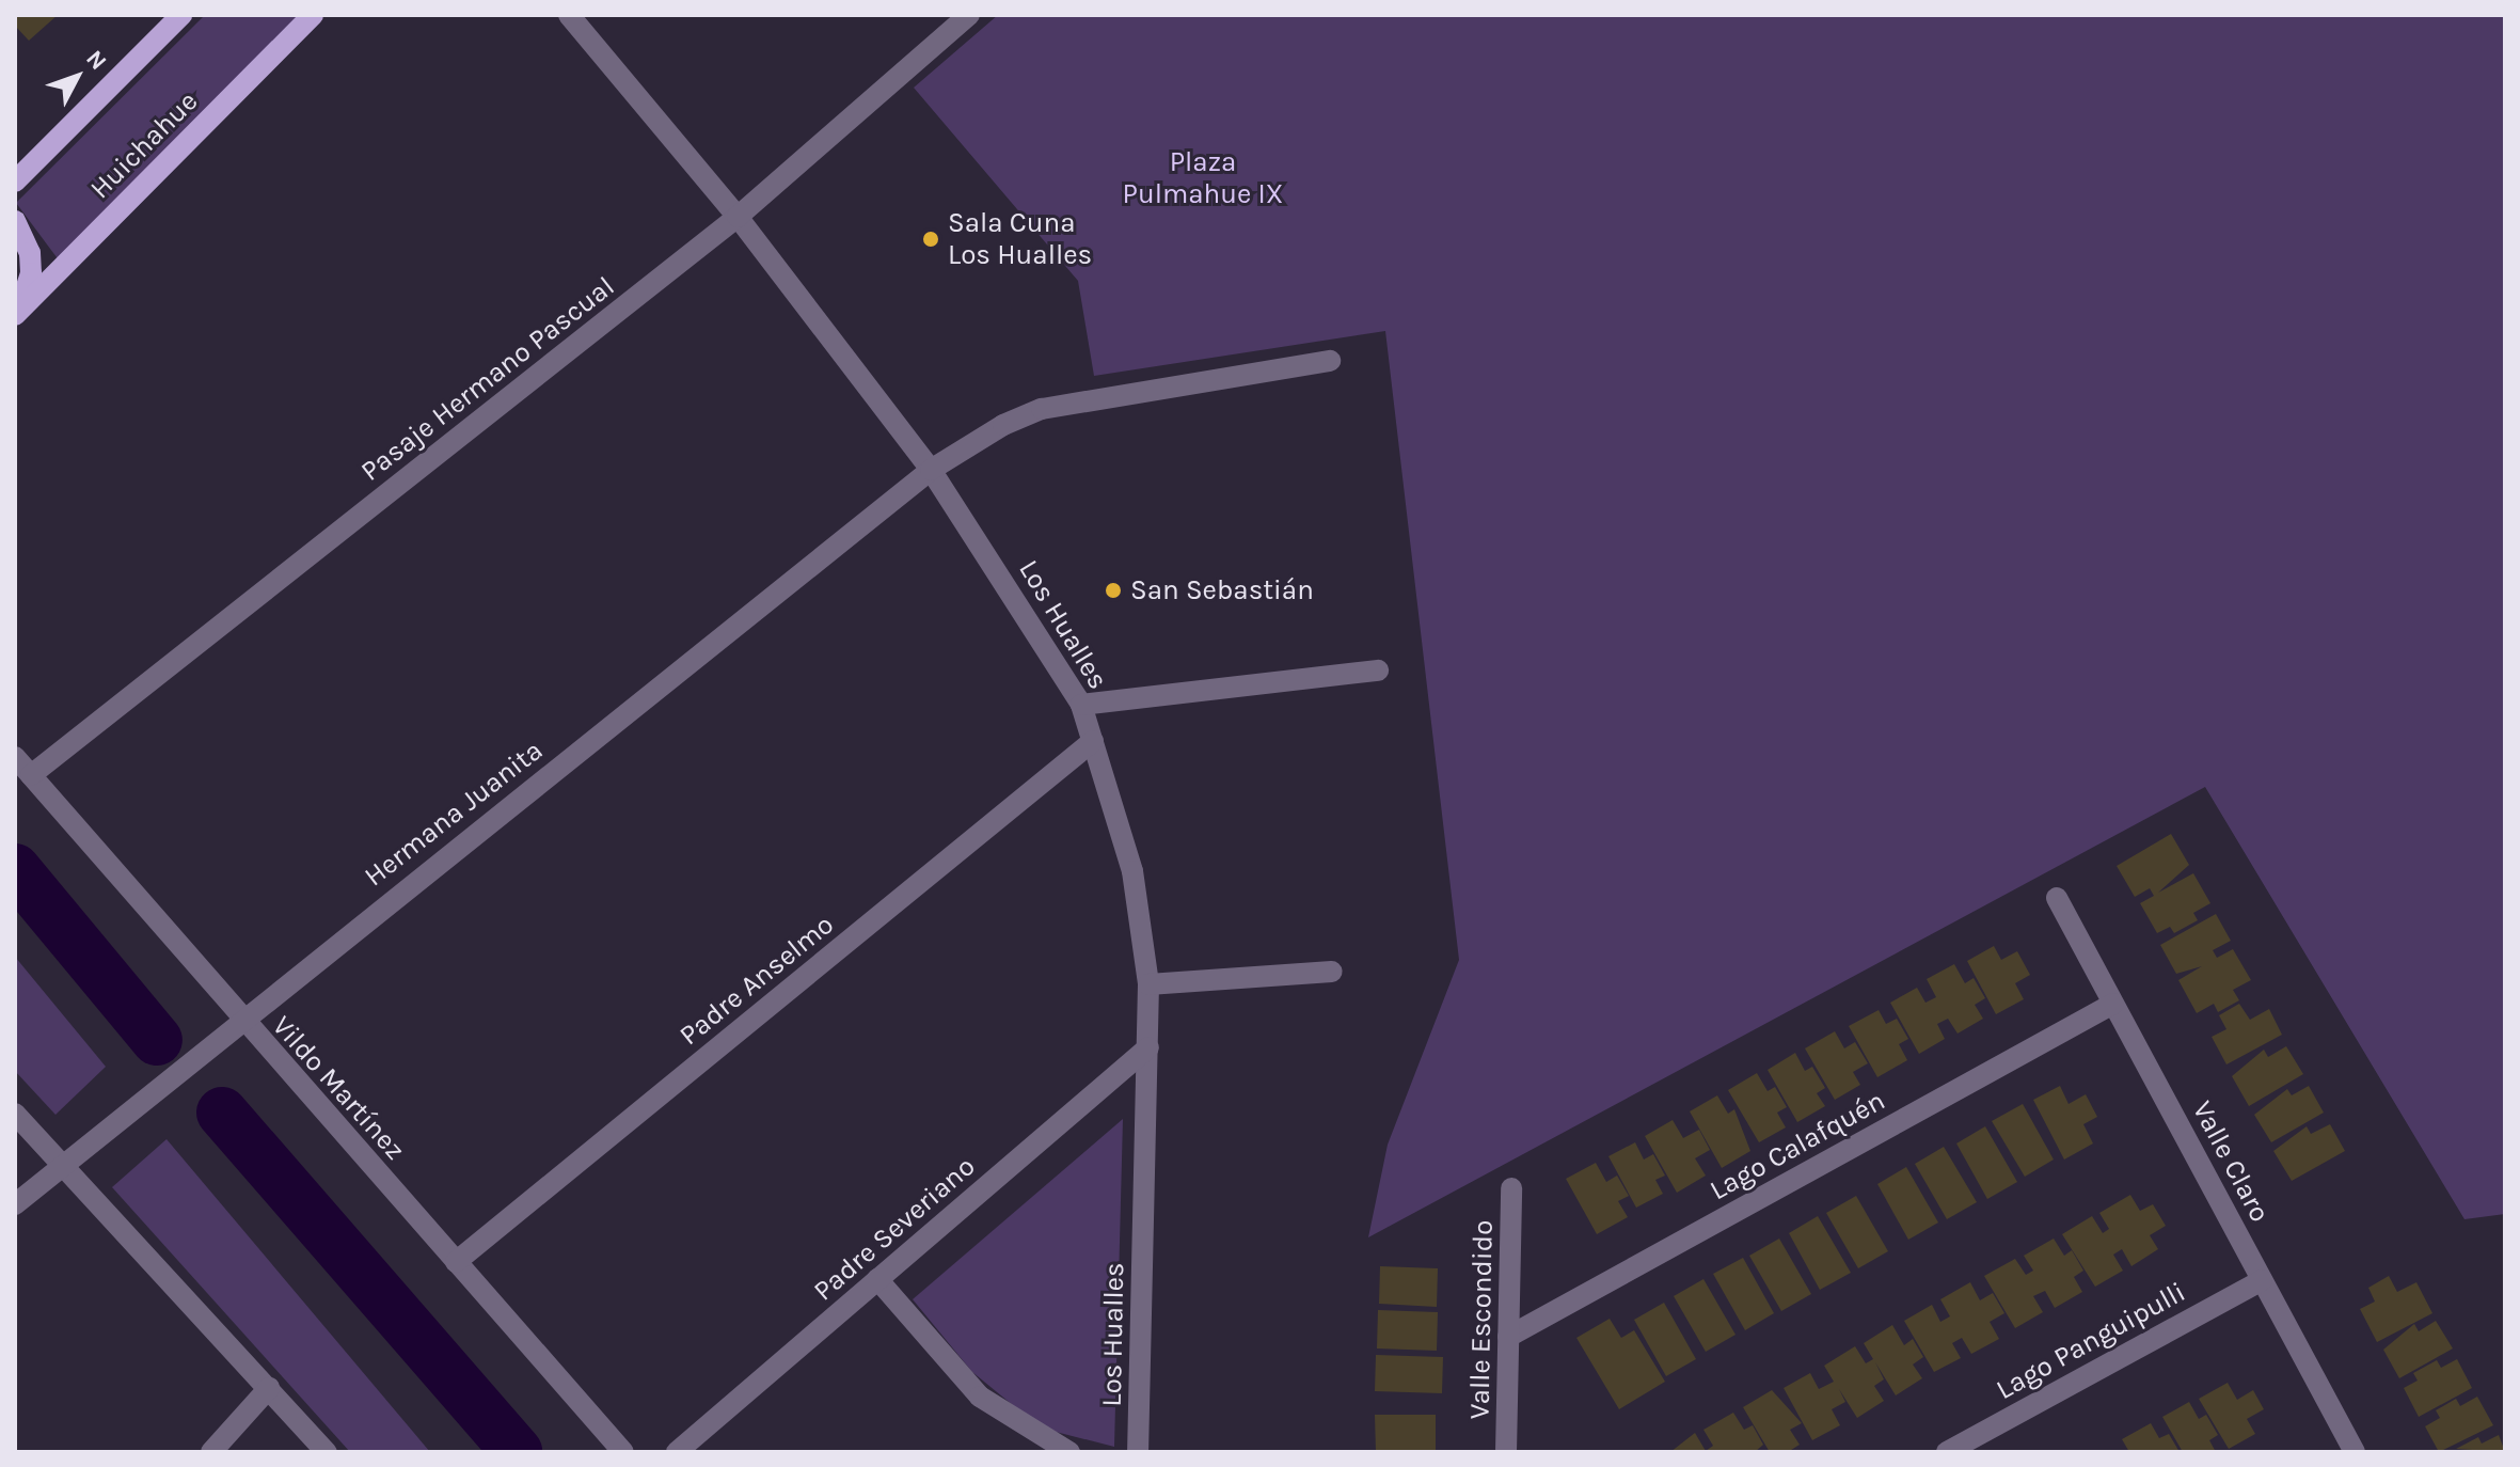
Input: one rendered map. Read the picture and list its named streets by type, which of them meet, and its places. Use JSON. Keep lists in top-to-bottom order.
{
  "streets": {
    "main road": ["Huichahue"],
    "street": [
      "Pasaje Hermano Pascual",
      "Los Hualles",
      "Hermana Juanita",
      "Padre Anselmo",
      "Vildo Martínez",
      "Lago Calafquén",
      "Valle Claro",
      "Padre Severiano",
      "Valle Escondido",
      "Lago Panguipulli"
    ]
  },
  "crossings": [
    ["Pasaje Hermano Pascual", "Los Hualles"],
    ["Pasaje Hermano Pascual", "Vildo Martínez"],
    ["Los Hualles", "Hermana Juanita"],
    ["Los Hualles", "Padre Anselmo"],
    ["Los Hualles", "Padre Severiano"],
    ["Hermana Juanita", "Vildo Martínez"],
    ["Padre Anselmo", "Vildo Martínez"],
    ["Lago Calafquén", "Valle Claro"],
    ["Lago Calafquén", "Valle Escondido"],
    ["Valle Claro", "Lago Panguipulli"]
  ],
  "parks": ["Plaza Pulmahue IX"],
  "places": ["Sala Cuna Los Hualles", "San Sebastián"],
  "north": "top right"
}
